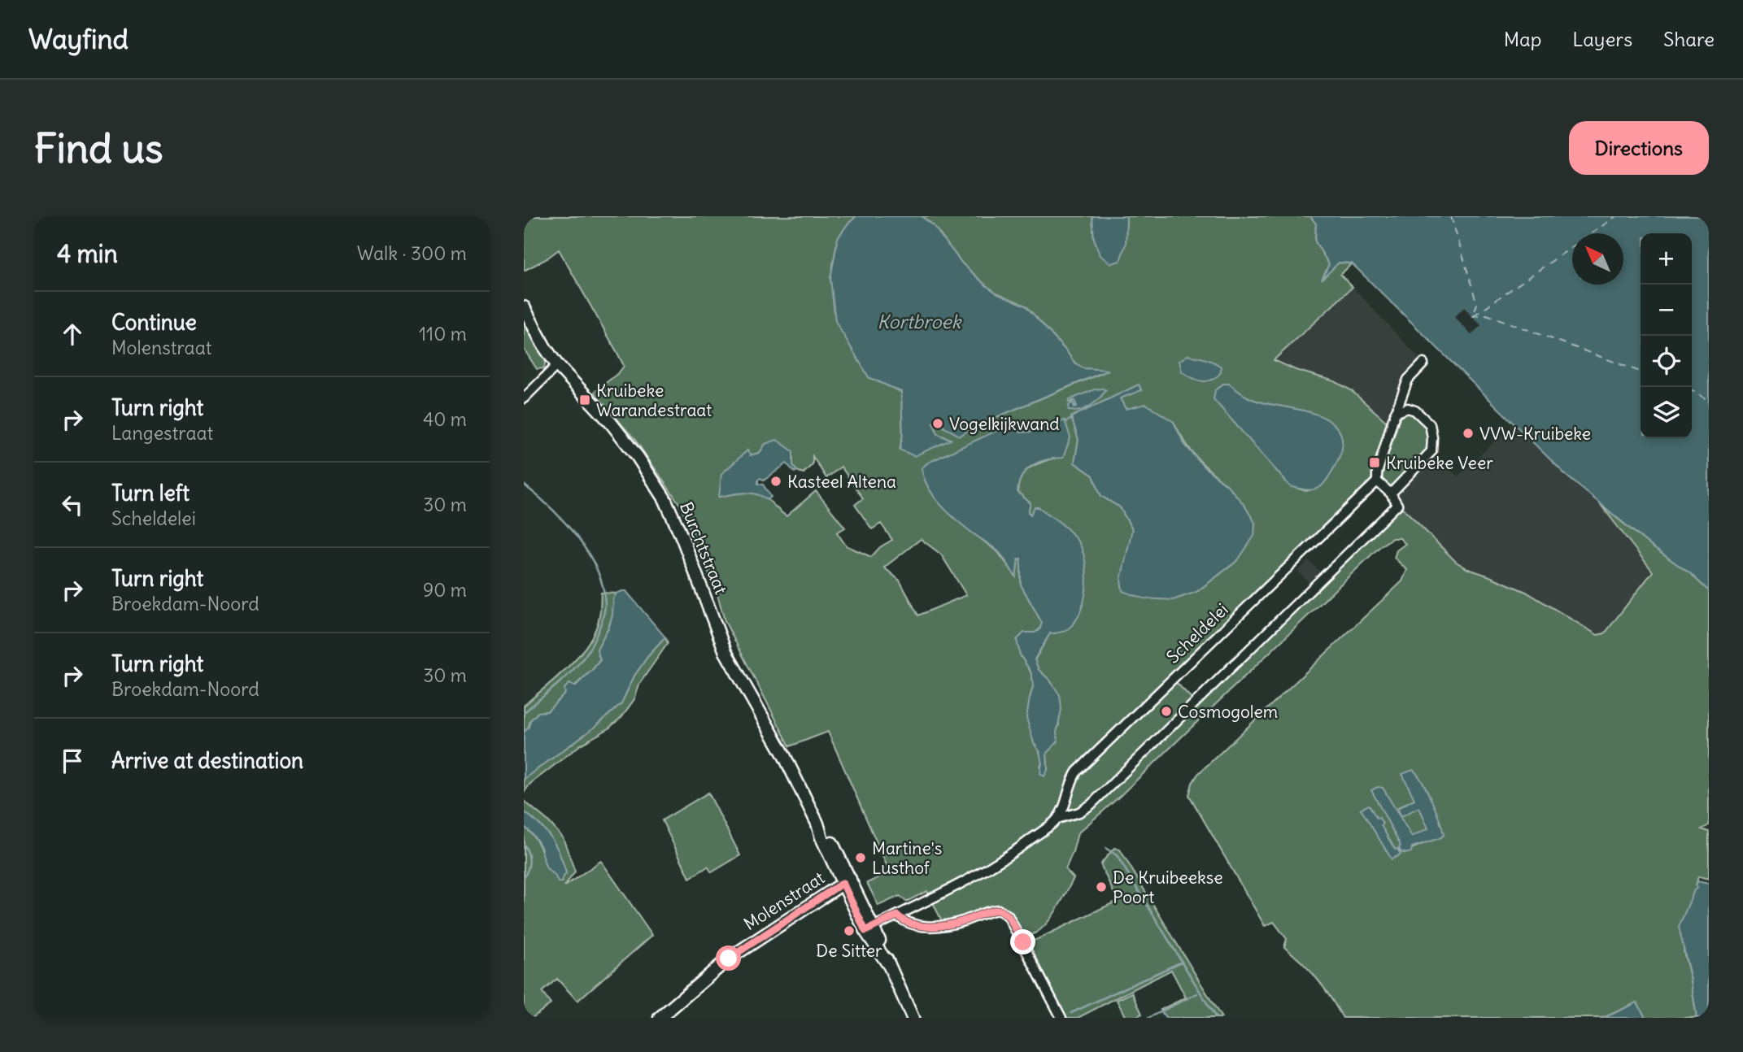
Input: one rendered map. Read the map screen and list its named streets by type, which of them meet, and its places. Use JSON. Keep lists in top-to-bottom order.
{
  "streets": {
    "main road": ["Burchtstraat", "Molenstraat"],
    "street": ["Scheldelei"]
  },
  "crossings": [
    ["Burchtstraat", "Scheldelei"],
    ["Burchtstraat", "Molenstraat"]
  ],
  "water": ["Kortbroek"],
  "places": {
    "transit": ["Kruibeke Warandestraat", "Kruibeke Veer"],
    "other": [
      "Vogelkijkwand",
      "VVW-Kruibeke",
      "Kasteel Altena",
      "Cosmogolem",
      "Martine's Lusthof",
      "De Kruibeekse Poort",
      "De Sitter"
    ]
  },
  "north": "top left",
  "page": {
    "header": "Wayfind",
    "nav": ["Map", "Layers", "Share"],
    "buttons": "Directions",
    "title": "Find us",
    "heading": ["4 min", "Walk · 300 m"],
    "map_buttons": ["+", "−"],
    "list": [
      ["Continue", "Molenstraat", "110 m"],
      ["Turn right", "Langestraat", "40 m"],
      ["Turn left", "Scheldelei", "30 m"],
      ["Turn right", "Broekdam-Noord", "90 m"],
      ["Turn right", "Broekdam-Noord", "30 m"],
      "Arrive at destination"
    ]
  }
}
